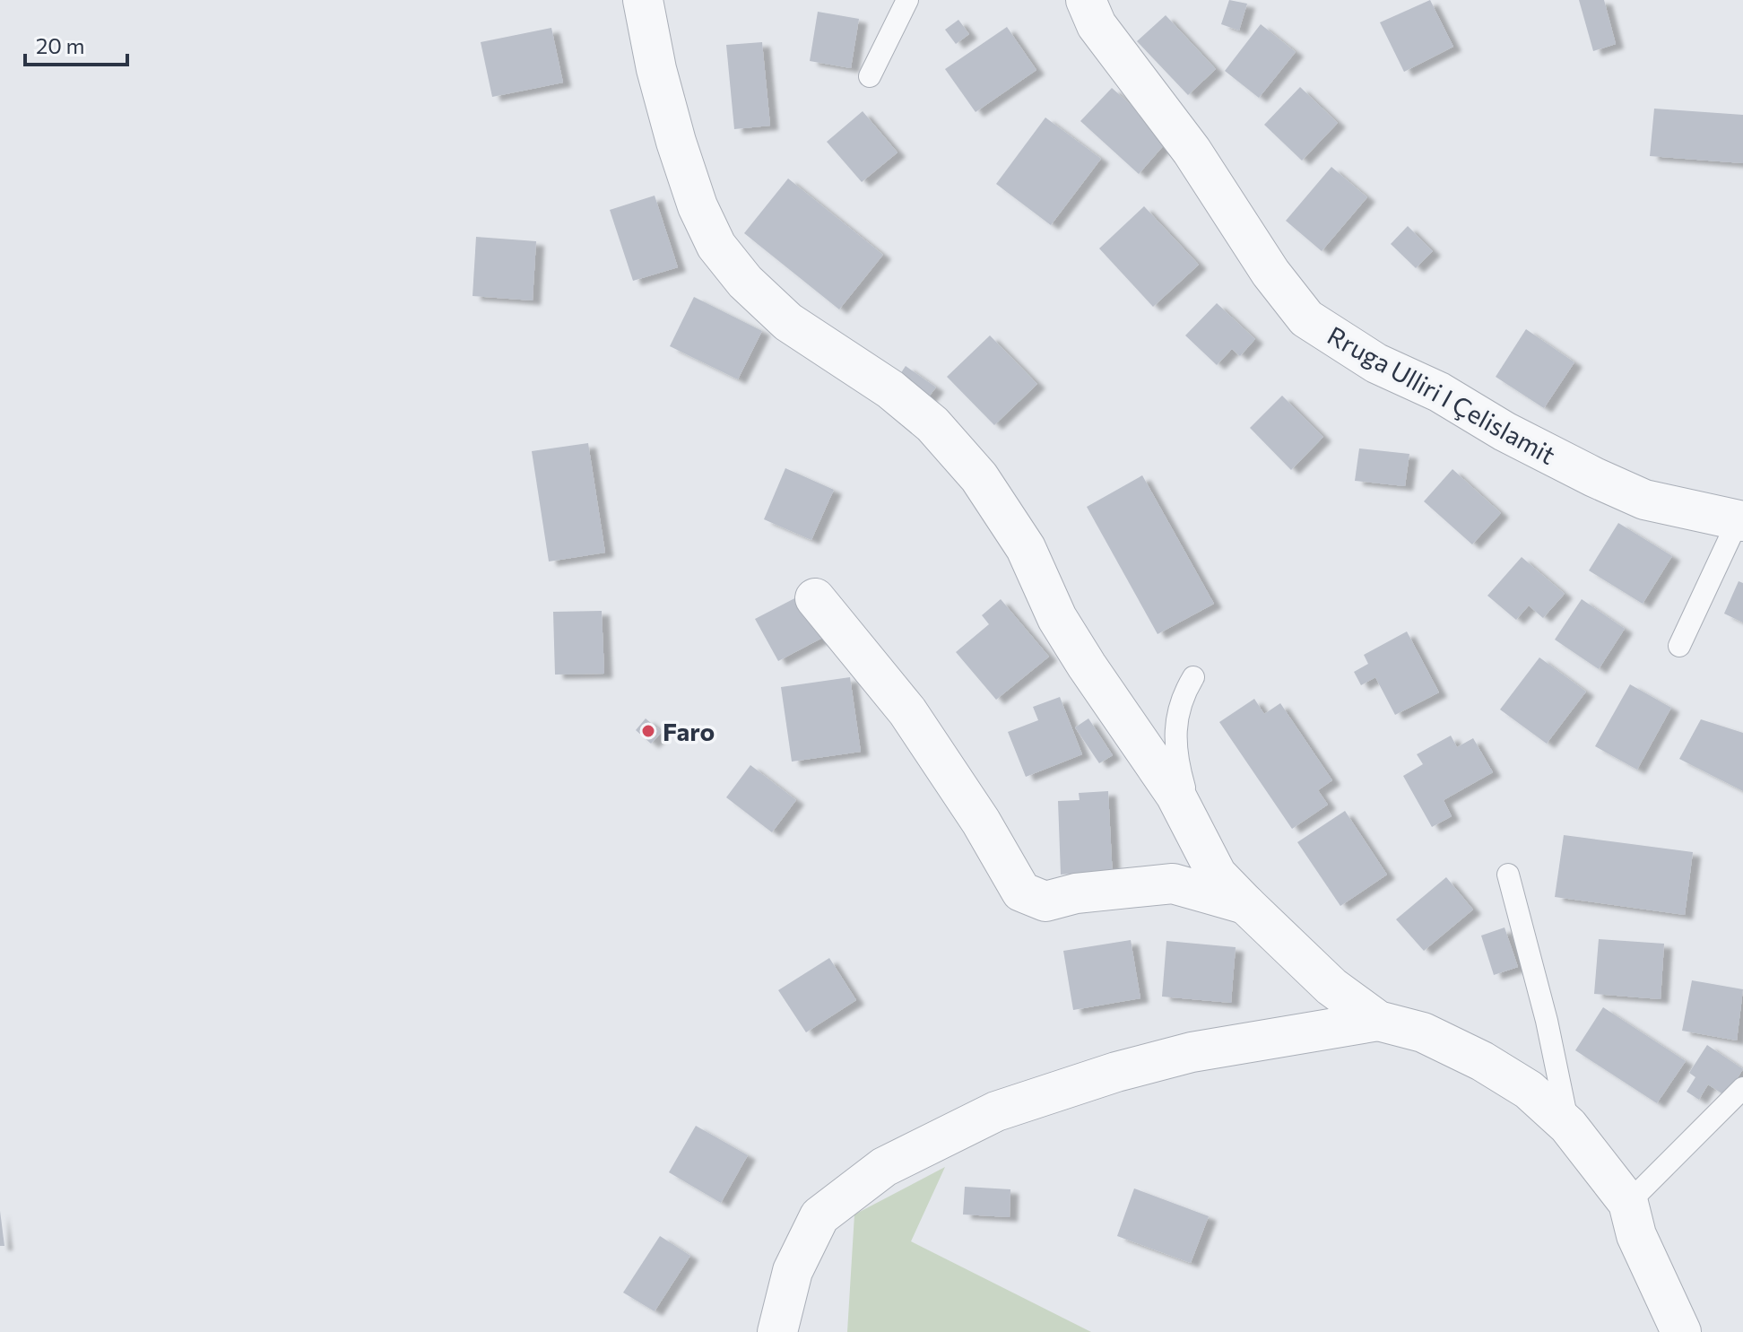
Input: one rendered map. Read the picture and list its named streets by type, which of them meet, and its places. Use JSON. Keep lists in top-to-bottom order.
{
  "streets": {
    "street": ["Rruga Ulliri I Çelislamit"]
  },
  "places": ["Faro"],
  "scale_bar": "20 m"
}
